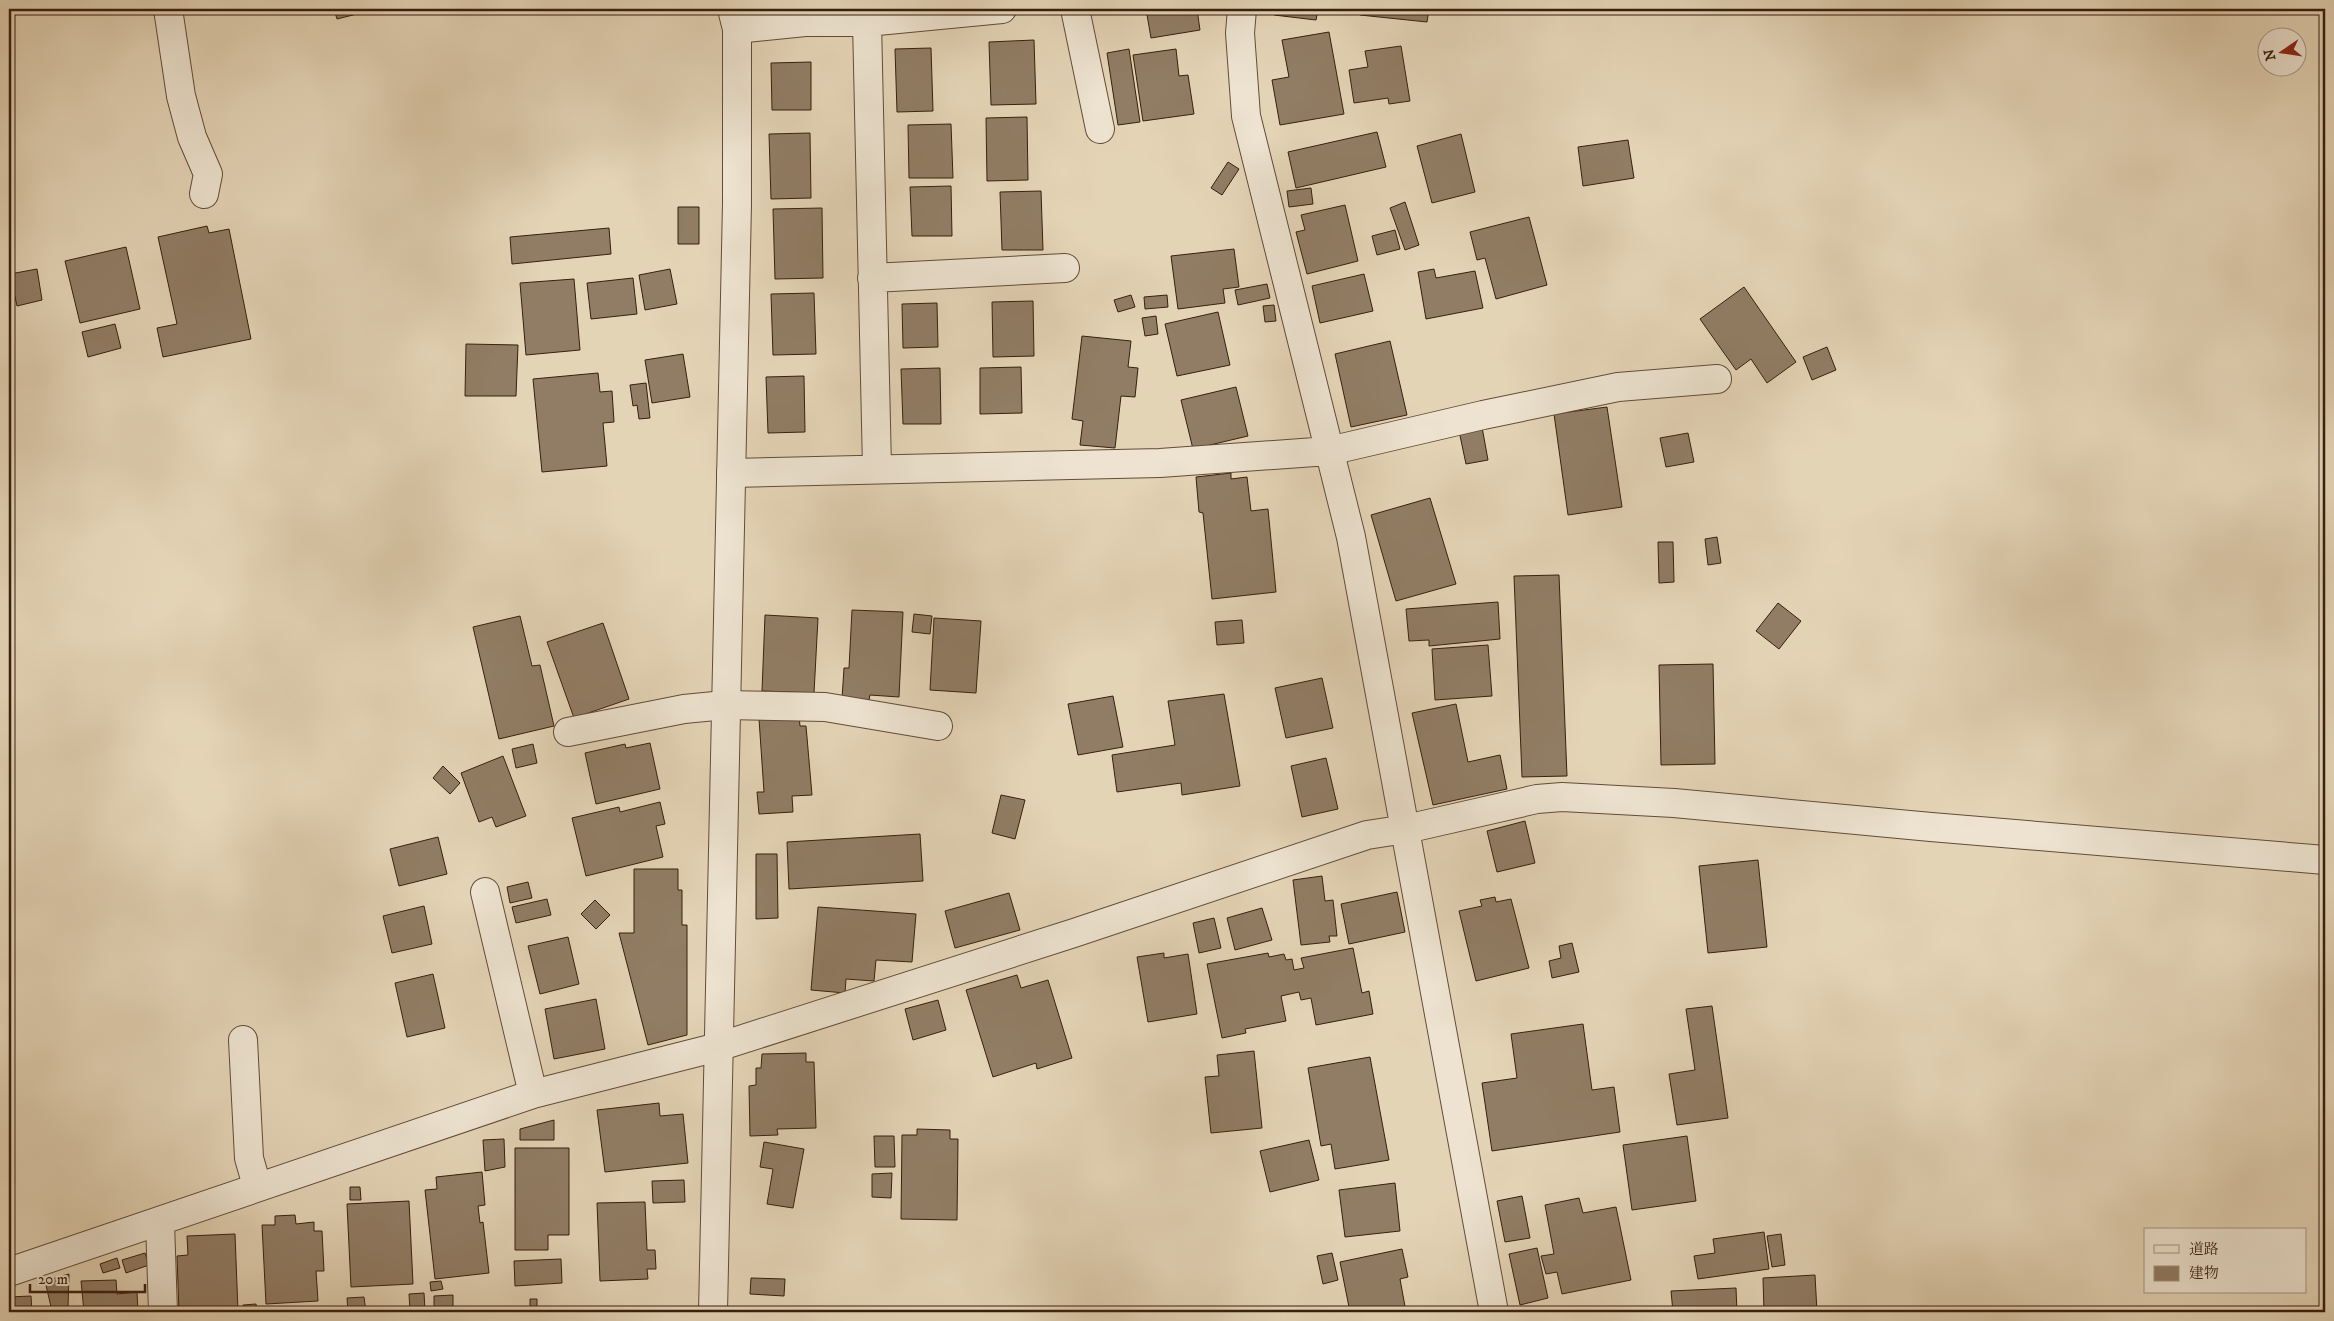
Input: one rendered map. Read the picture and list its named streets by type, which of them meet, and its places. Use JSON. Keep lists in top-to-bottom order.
{
  "legend": ["道路", "建物"],
  "scale_bar": "20 m",
  "north": "left"
}
